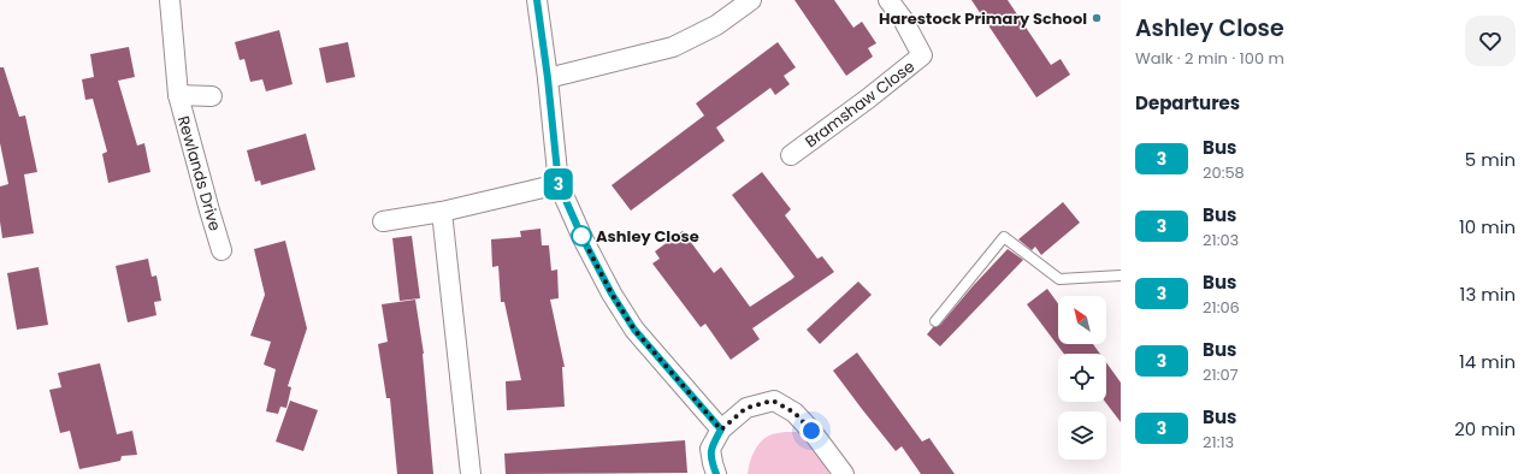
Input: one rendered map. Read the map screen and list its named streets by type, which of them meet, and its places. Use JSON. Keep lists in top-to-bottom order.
{
  "streets": {
    "street": ["Bramshaw Close", "Rewlands Drive"]
  },
  "places": ["Harestock Primary School", "Ashley Close"],
  "lines": ["bus line 3"],
  "north": "top left",
  "page": {
    "on_map": "3",
    "heading": [
      ["Ashley Close", "Walk · 2 min · 100 m"],
      "Departures"
    ],
    "list": [
      {
        "mark": "3",
        "name": "Bus",
        "note": "20:58",
        "value": "5 min"
      },
      {
        "mark": "3",
        "name": "Bus",
        "note": "21:03",
        "value": "10 min"
      },
      {
        "mark": "3",
        "name": "Bus",
        "note": "21:06",
        "value": "13 min"
      },
      {
        "mark": "3",
        "name": "Bus",
        "note": "21:07",
        "value": "14 min"
      },
      {
        "mark": "3",
        "name": "Bus",
        "note": "21:13",
        "value": "20 min"
      }
    ]
  }
}
